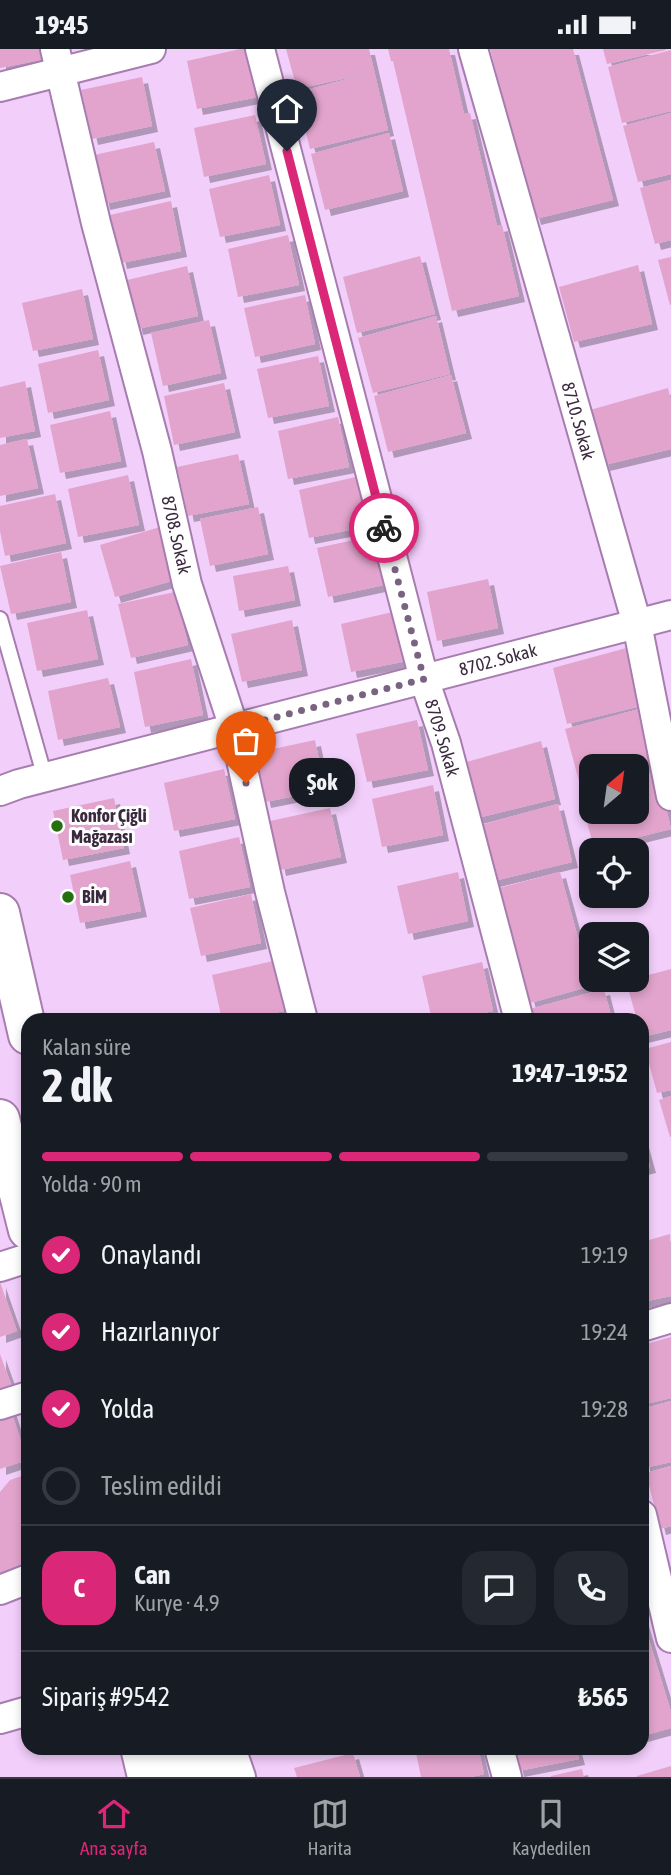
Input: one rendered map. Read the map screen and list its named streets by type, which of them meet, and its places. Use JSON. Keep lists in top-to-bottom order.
{
  "streets": {
    "street": [
      "8710. Sokak",
      "8708. Sokak",
      "8702. Sokak",
      "8709. Sokak"
    ]
  },
  "crossings": [
    ["8710. Sokak", "8702. Sokak"],
    ["8708. Sokak", "8702. Sokak"],
    ["8702. Sokak", "8709. Sokak"]
  ],
  "places": ["Şok", "Konfor Çiğli Mağazası", "BİM"],
  "north": "top right",
  "page": {
    "status": "19:45",
    "bubble": "Şok",
    "heading": ["2 dk", "Kalan süre", "19:47–19:52"],
    "panel": [
      "Can",
      "Kurye · 4.9",
      "Sipariş #9542",
      "₺565"
    ],
    "bar": "Yolda · 90 m",
    "list": [
      ["Onaylandı", "19:19"],
      ["Hazırlanıyor", "19:24"],
      ["Yolda", "19:28"],
      "Teslim edildi"
    ],
    "round": "C",
    "tabs": ["Ana sayfa", "Harita", "Kaydedilen"]
  }
}
